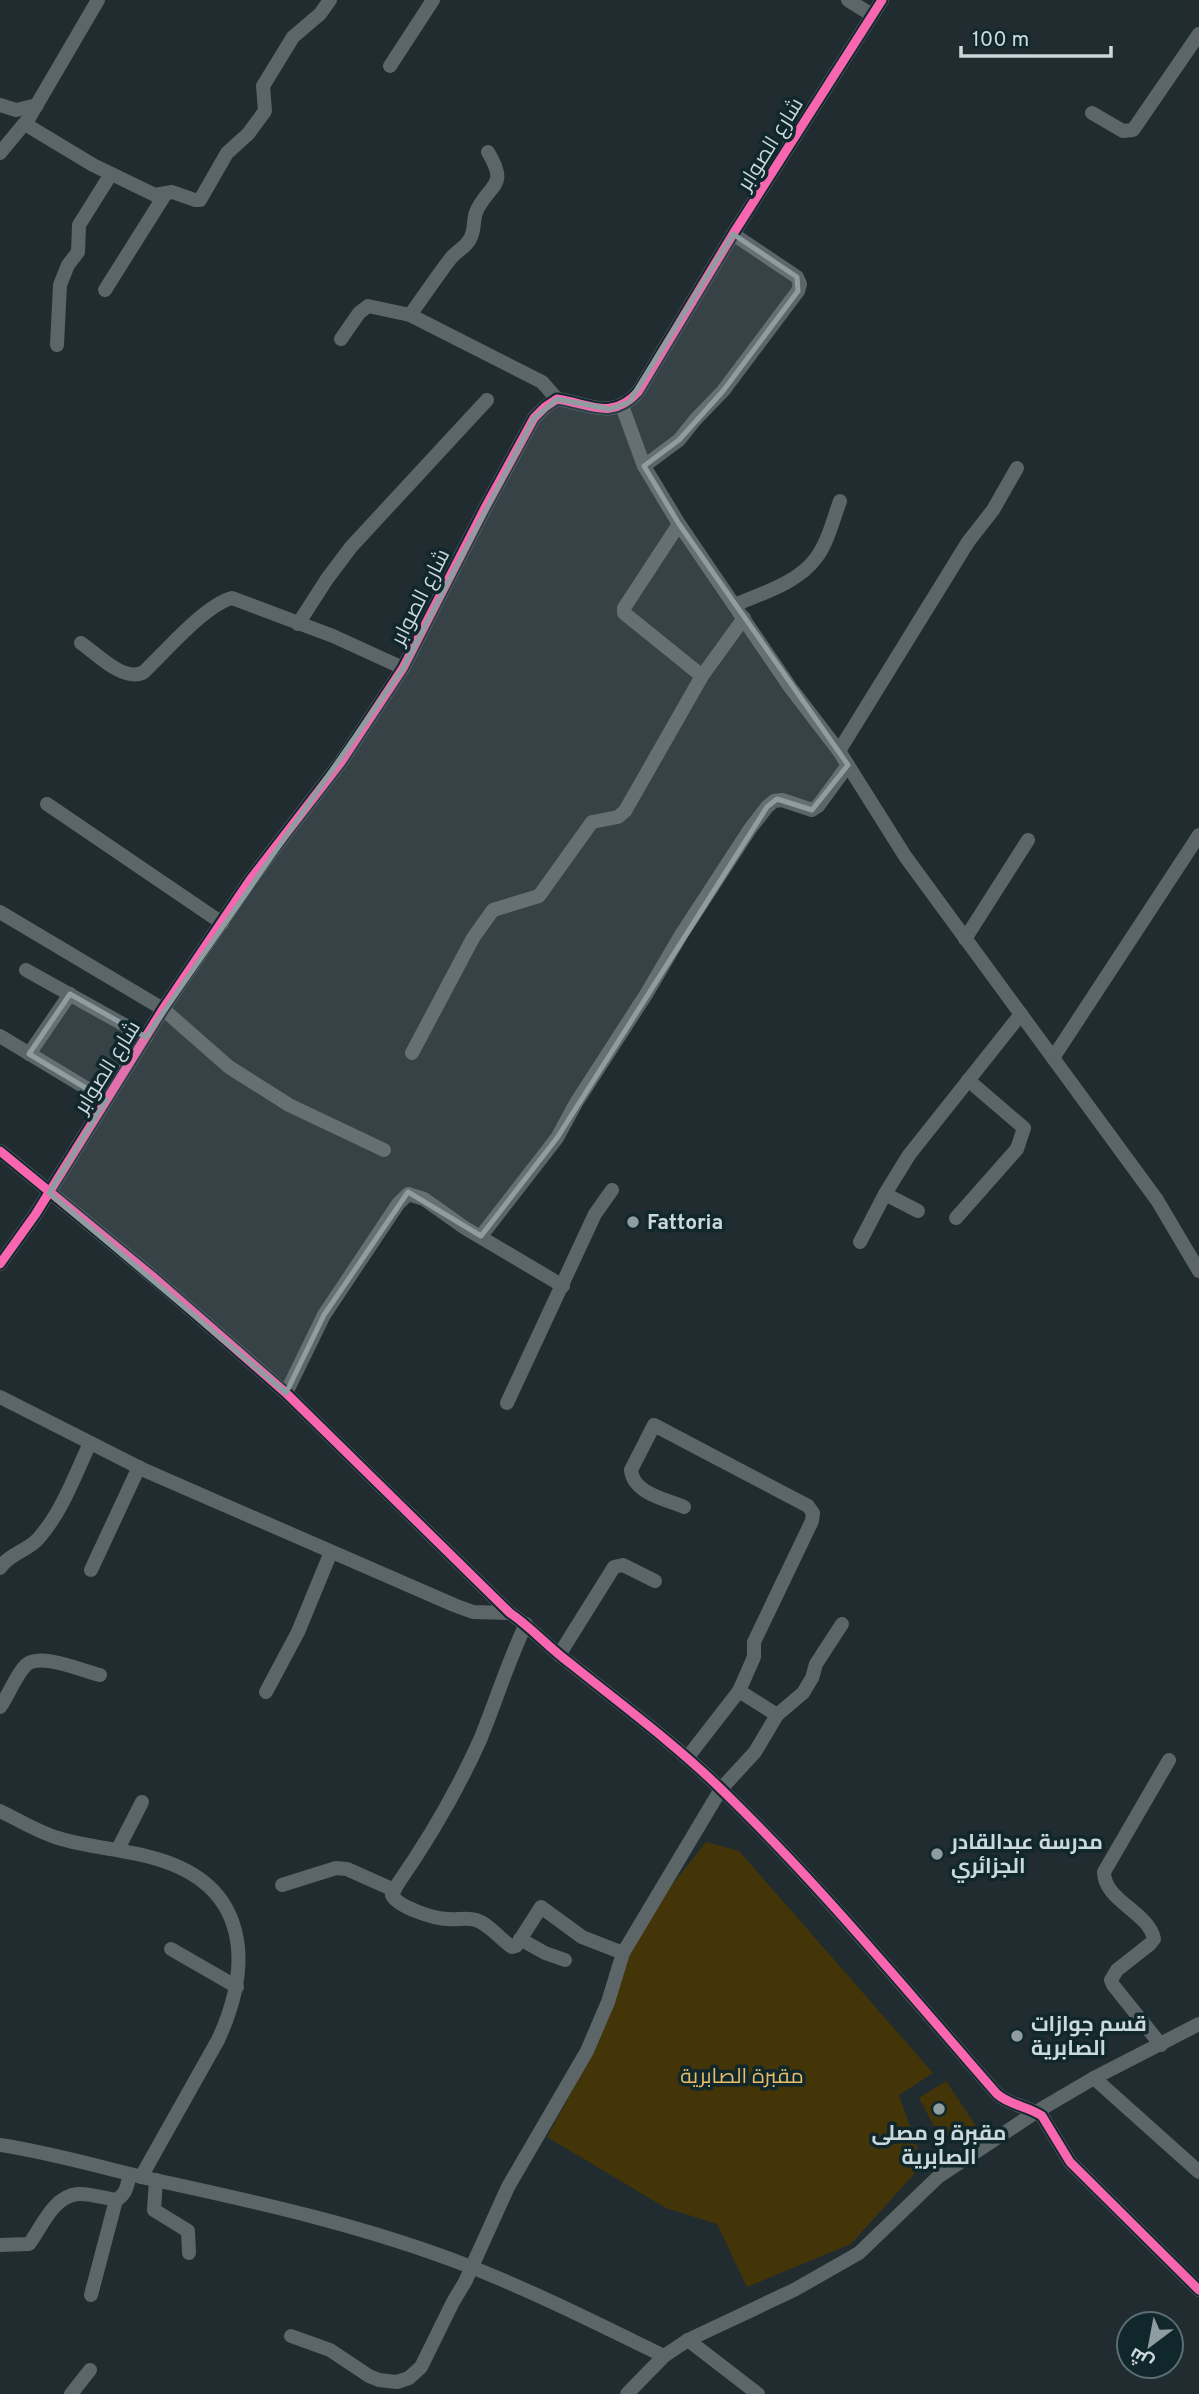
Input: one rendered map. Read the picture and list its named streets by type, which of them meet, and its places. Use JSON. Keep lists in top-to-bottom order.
{
  "streets": {
    "street": ["شارع الصوابر"]
  },
  "parks": ["مقبرة الصابرية"],
  "places": [
    "Fattoria",
    "مدرسة عبدالقادر الجزائري",
    "قسم جوازات الصابرية",
    "مقبرة و مصلى الصابرية"
  ],
  "scale_bar": "100 m",
  "north": "bottom left"
}
